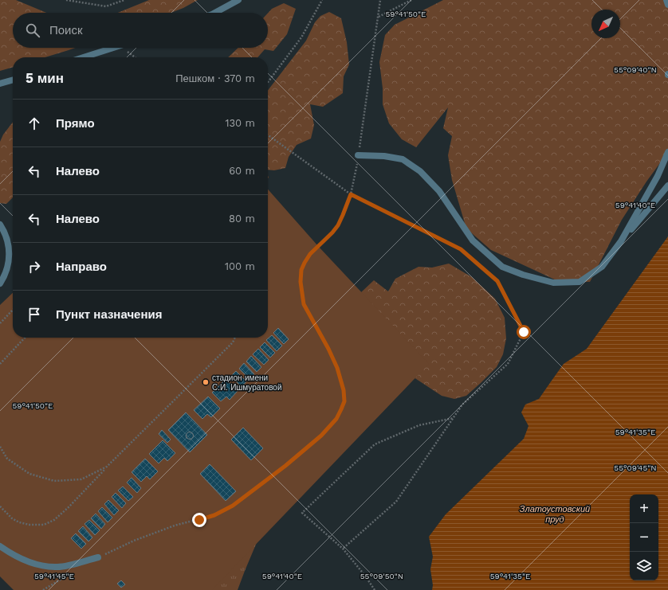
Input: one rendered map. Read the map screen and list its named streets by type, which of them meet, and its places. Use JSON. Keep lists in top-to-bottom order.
{
  "water": ["Златоустовский пруд"],
  "places": ["стадион имени С.И. Ишмуратовой"],
  "north": "bottom left",
  "page": {
    "search": "Поиск",
    "heading": ["5 мин", "Пешком · 370 m"],
    "list": [
      ["Прямо", "130 m"],
      ["Налево", "60 m"],
      ["Налево", "80 m"],
      ["Направо", "100 m"],
      "Пункт назначения"
    ],
    "map_buttons": ["+", "−"]
  },
  "coordinates": [
    "59°41'50\"E",
    "55°09'40\"N",
    "59°41'40\"E",
    "59°41'35\"E",
    "55°09'45\"N",
    "59°41'45\"E",
    "55°09'50\"N"
  ]
}
